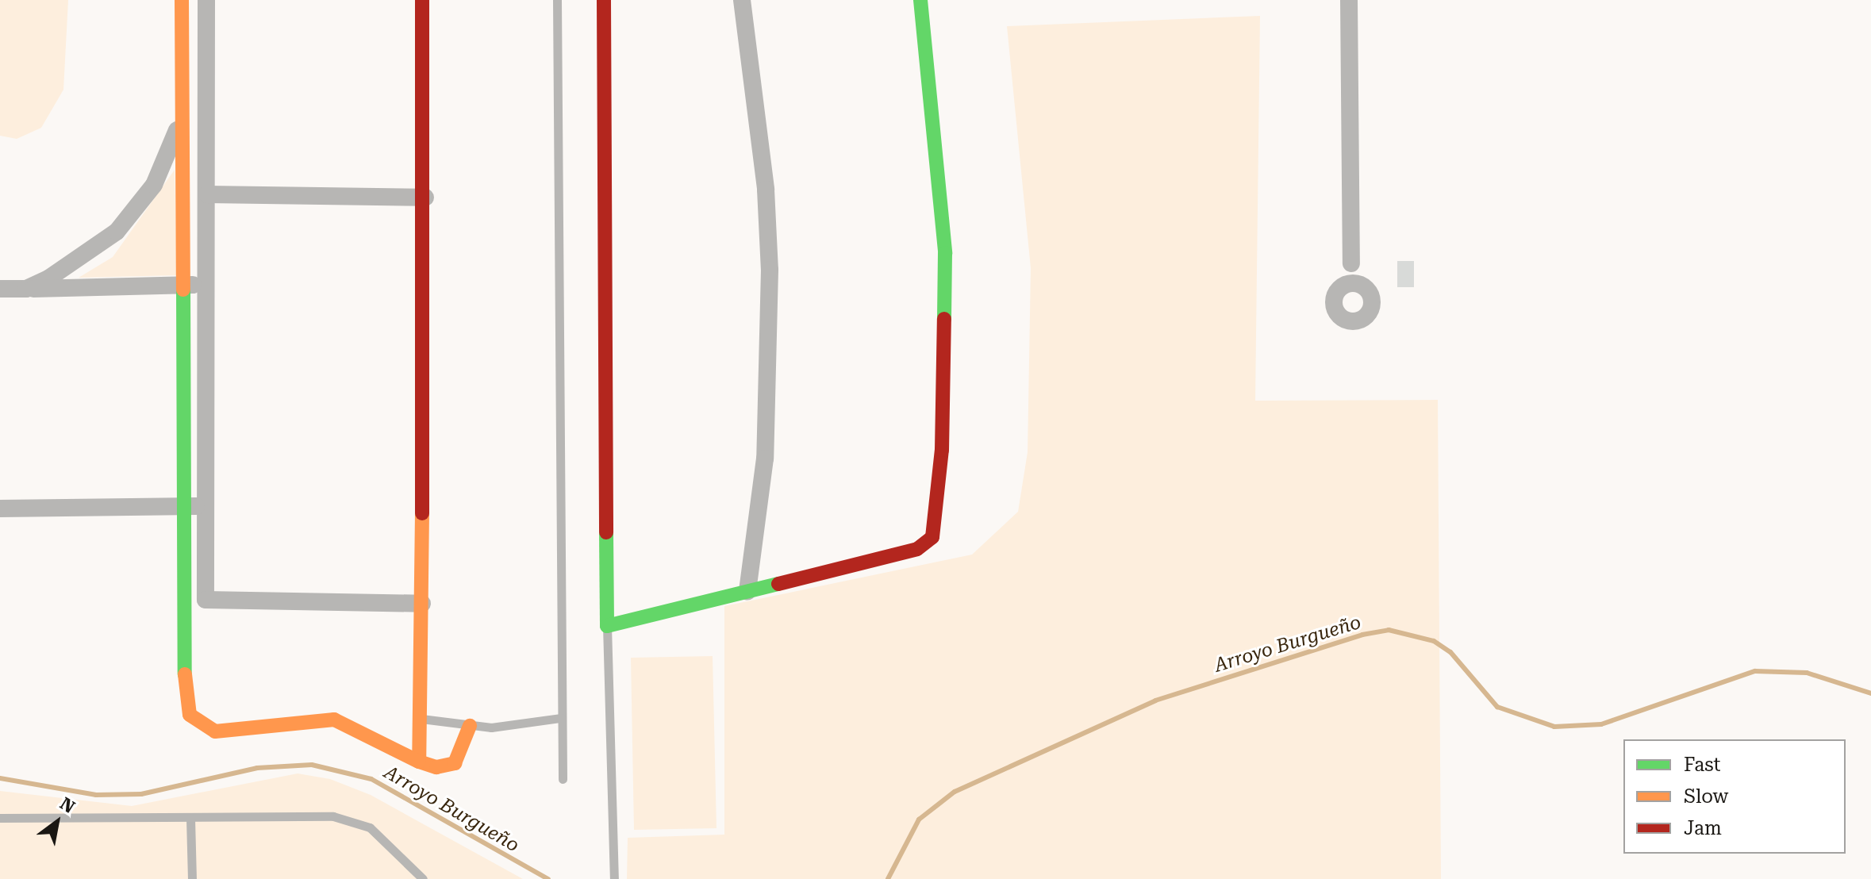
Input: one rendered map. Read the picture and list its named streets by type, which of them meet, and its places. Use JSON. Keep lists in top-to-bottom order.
{
  "water": ["Arroyo Burgueño"],
  "legend": ["Fast", "Slow", "Jam"],
  "north": "top right"
}
